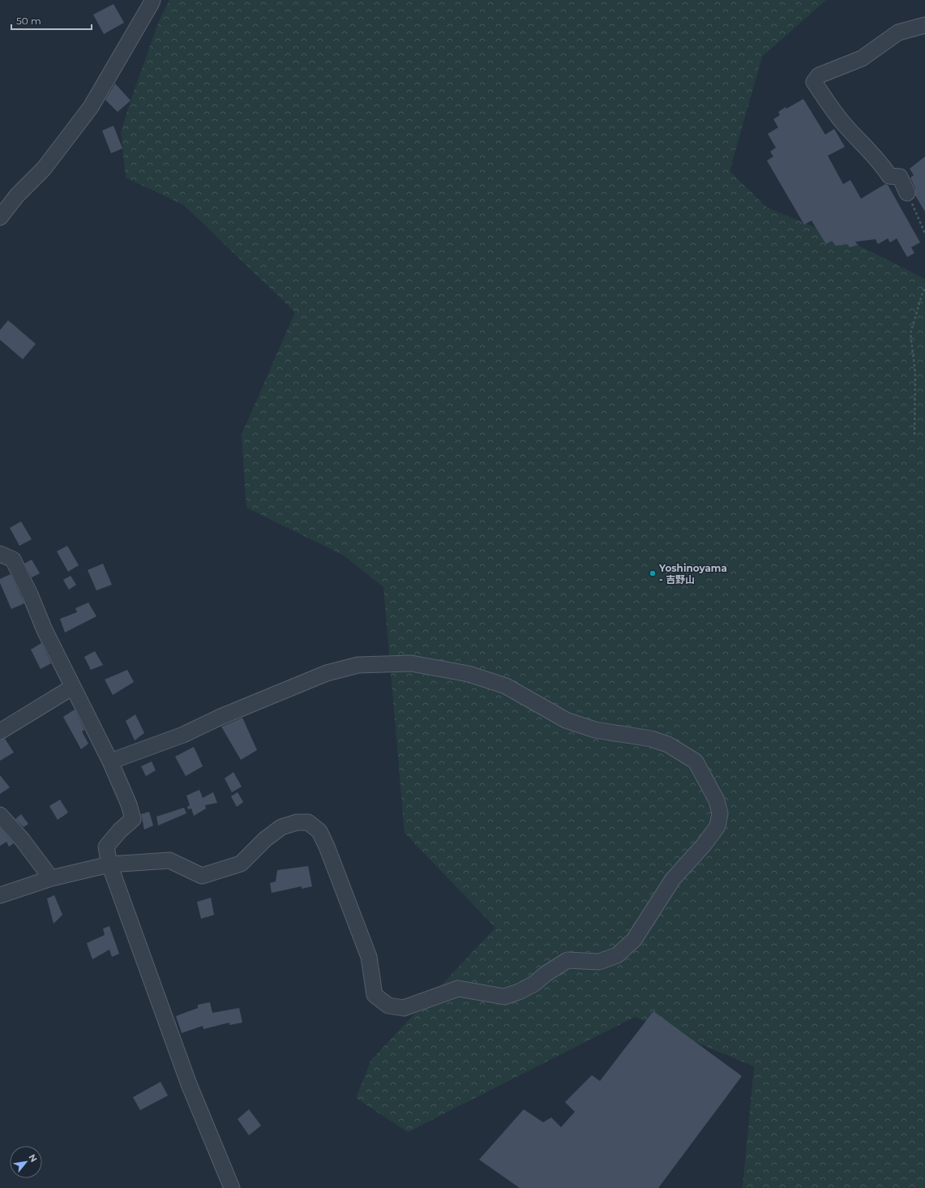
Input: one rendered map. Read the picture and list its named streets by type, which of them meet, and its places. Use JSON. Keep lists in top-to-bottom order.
{
  "places": ["Yoshinoyama - 吉野山"],
  "scale_bar": "50 m",
  "north": "top right"
}
